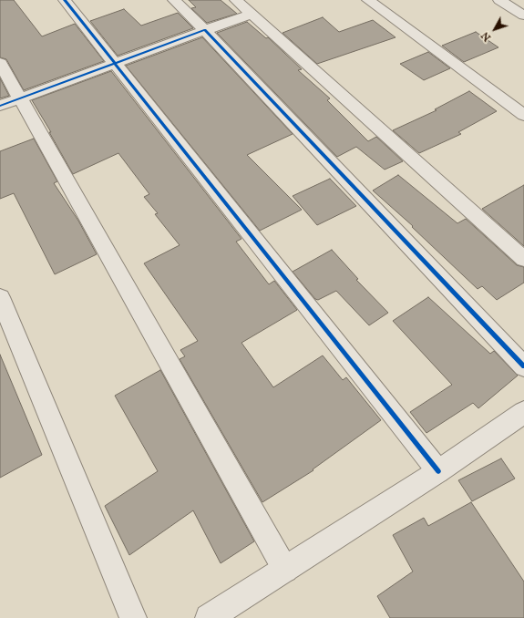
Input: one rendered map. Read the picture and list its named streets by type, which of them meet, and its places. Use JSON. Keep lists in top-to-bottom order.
{
  "north": "bottom left"
}
